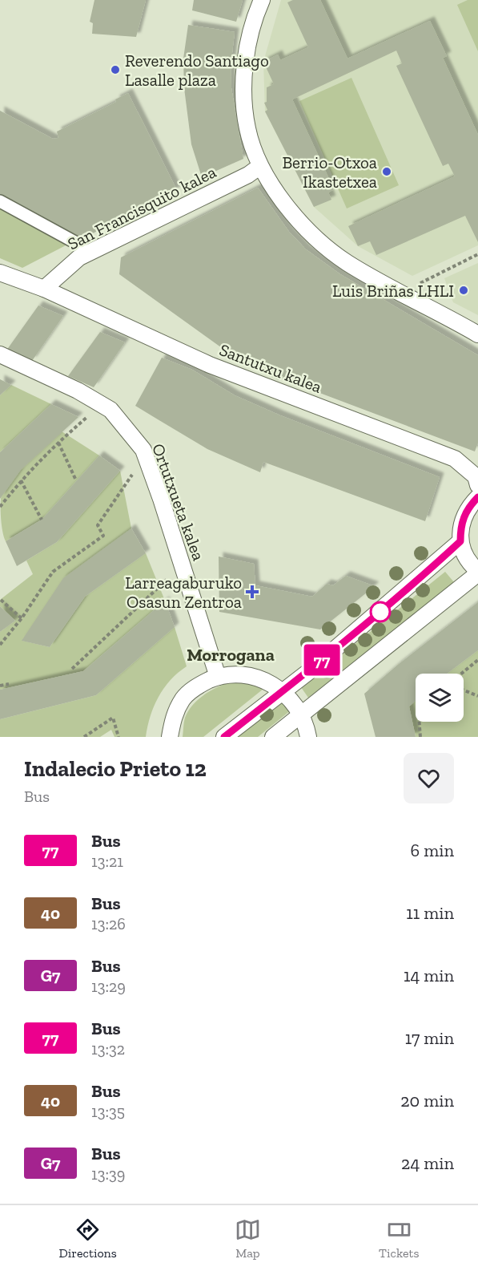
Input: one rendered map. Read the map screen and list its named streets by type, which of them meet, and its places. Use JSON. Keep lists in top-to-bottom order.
{
  "streets": {
    "street": ["San Francisquito kalea", "Santutxu kalea", "Ortutxueta kalea"]
  },
  "crossings": [
    ["San Francisquito kalea", "Santutxu kalea"]
  ],
  "districts": ["Morrogana"],
  "places": {
    "other": ["Reverendo Santiago Lasalle plaza", "Berrio-Otxoa Ikastetxea", "Luis Briñas LHLI"],
    "health": ["Larreagaburuko Osasun Zentroa"]
  },
  "lines": ["bus line 77"],
  "page": {
    "on_map": "77",
    "heading": ["Indalecio Prieto 12", "Bus"],
    "list": [
      {
        "mark": "77",
        "name": "Bus",
        "note": "13:21",
        "value": "6 min"
      },
      {
        "mark": "40",
        "name": "Bus",
        "note": "13:26",
        "value": "11 min"
      },
      {
        "mark": "G7",
        "name": "Bus",
        "note": "13:29",
        "value": "14 min"
      },
      {
        "mark": "77",
        "name": "Bus",
        "note": "13:32",
        "value": "17 min"
      },
      {
        "mark": "40",
        "name": "Bus",
        "note": "13:35",
        "value": "20 min"
      },
      {
        "mark": "G7",
        "name": "Bus",
        "note": "13:39",
        "value": "24 min"
      }
    ],
    "tabs": ["Directions", "Map", "Tickets"]
  }
}
